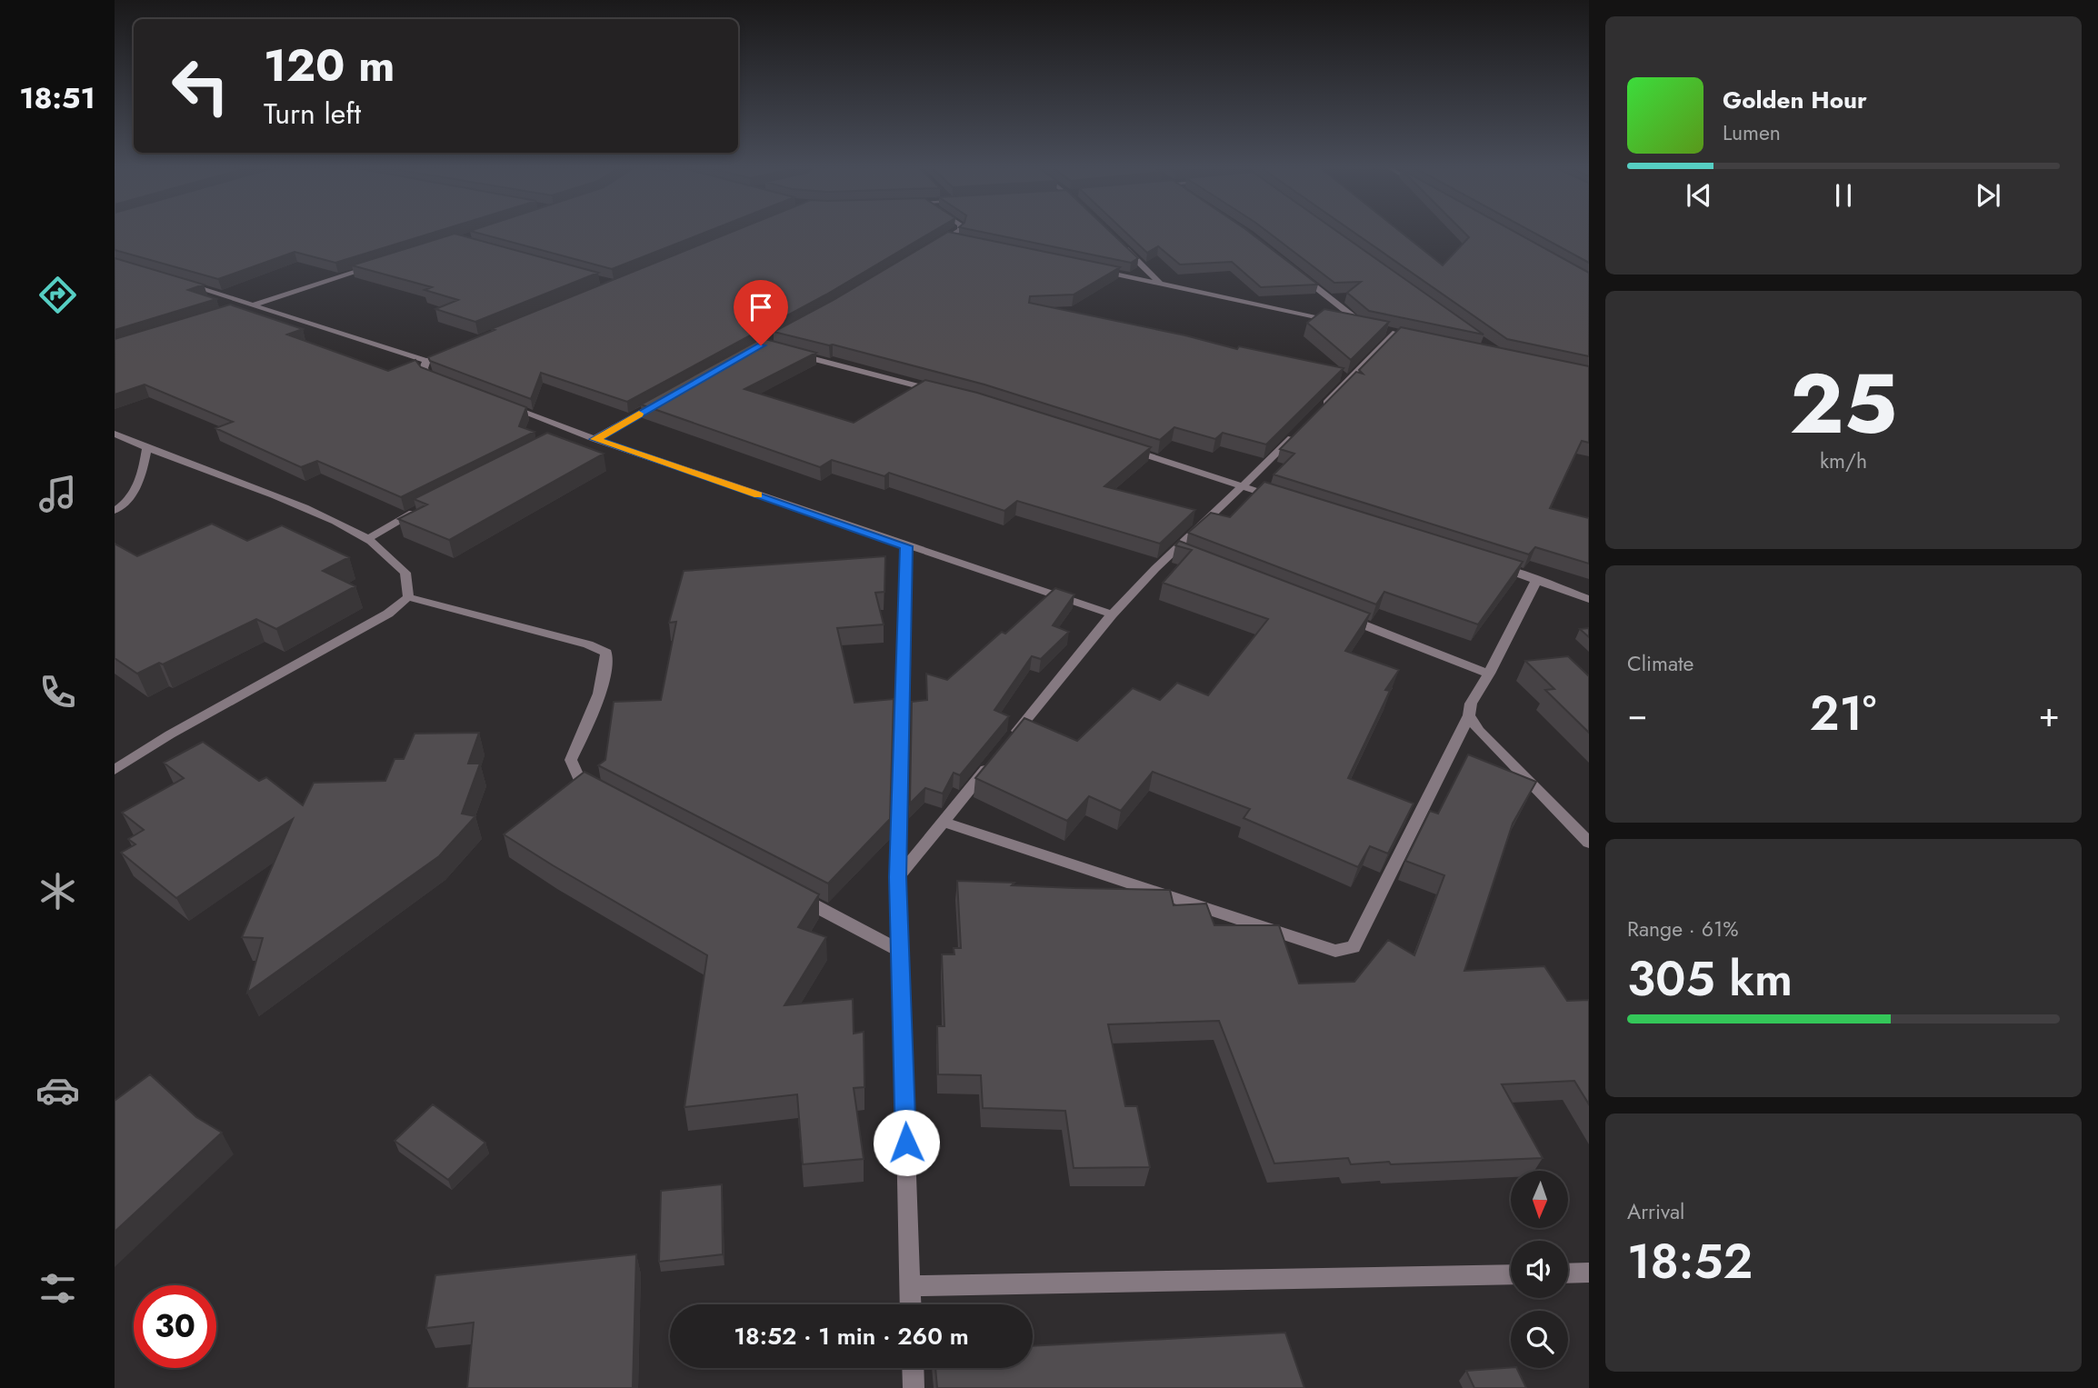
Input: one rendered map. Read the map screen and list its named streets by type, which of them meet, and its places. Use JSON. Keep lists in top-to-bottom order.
{
  "north": "bottom",
  "page": {
    "tabs": "18:51",
    "turn": ["120 m", "Turn left"],
    "song": ["Golden Hour", "Lumen"],
    "tile": [
      ["25", "km/h"],
      "Climate",
      ["Range · 61%", "305 km"],
      ["Arrival", "18:52"]
    ],
    "heat": ["−", "21°", "+"],
    "limit": "30",
    "trip": "18:52 · 1 min · 260 m"
  }
}
